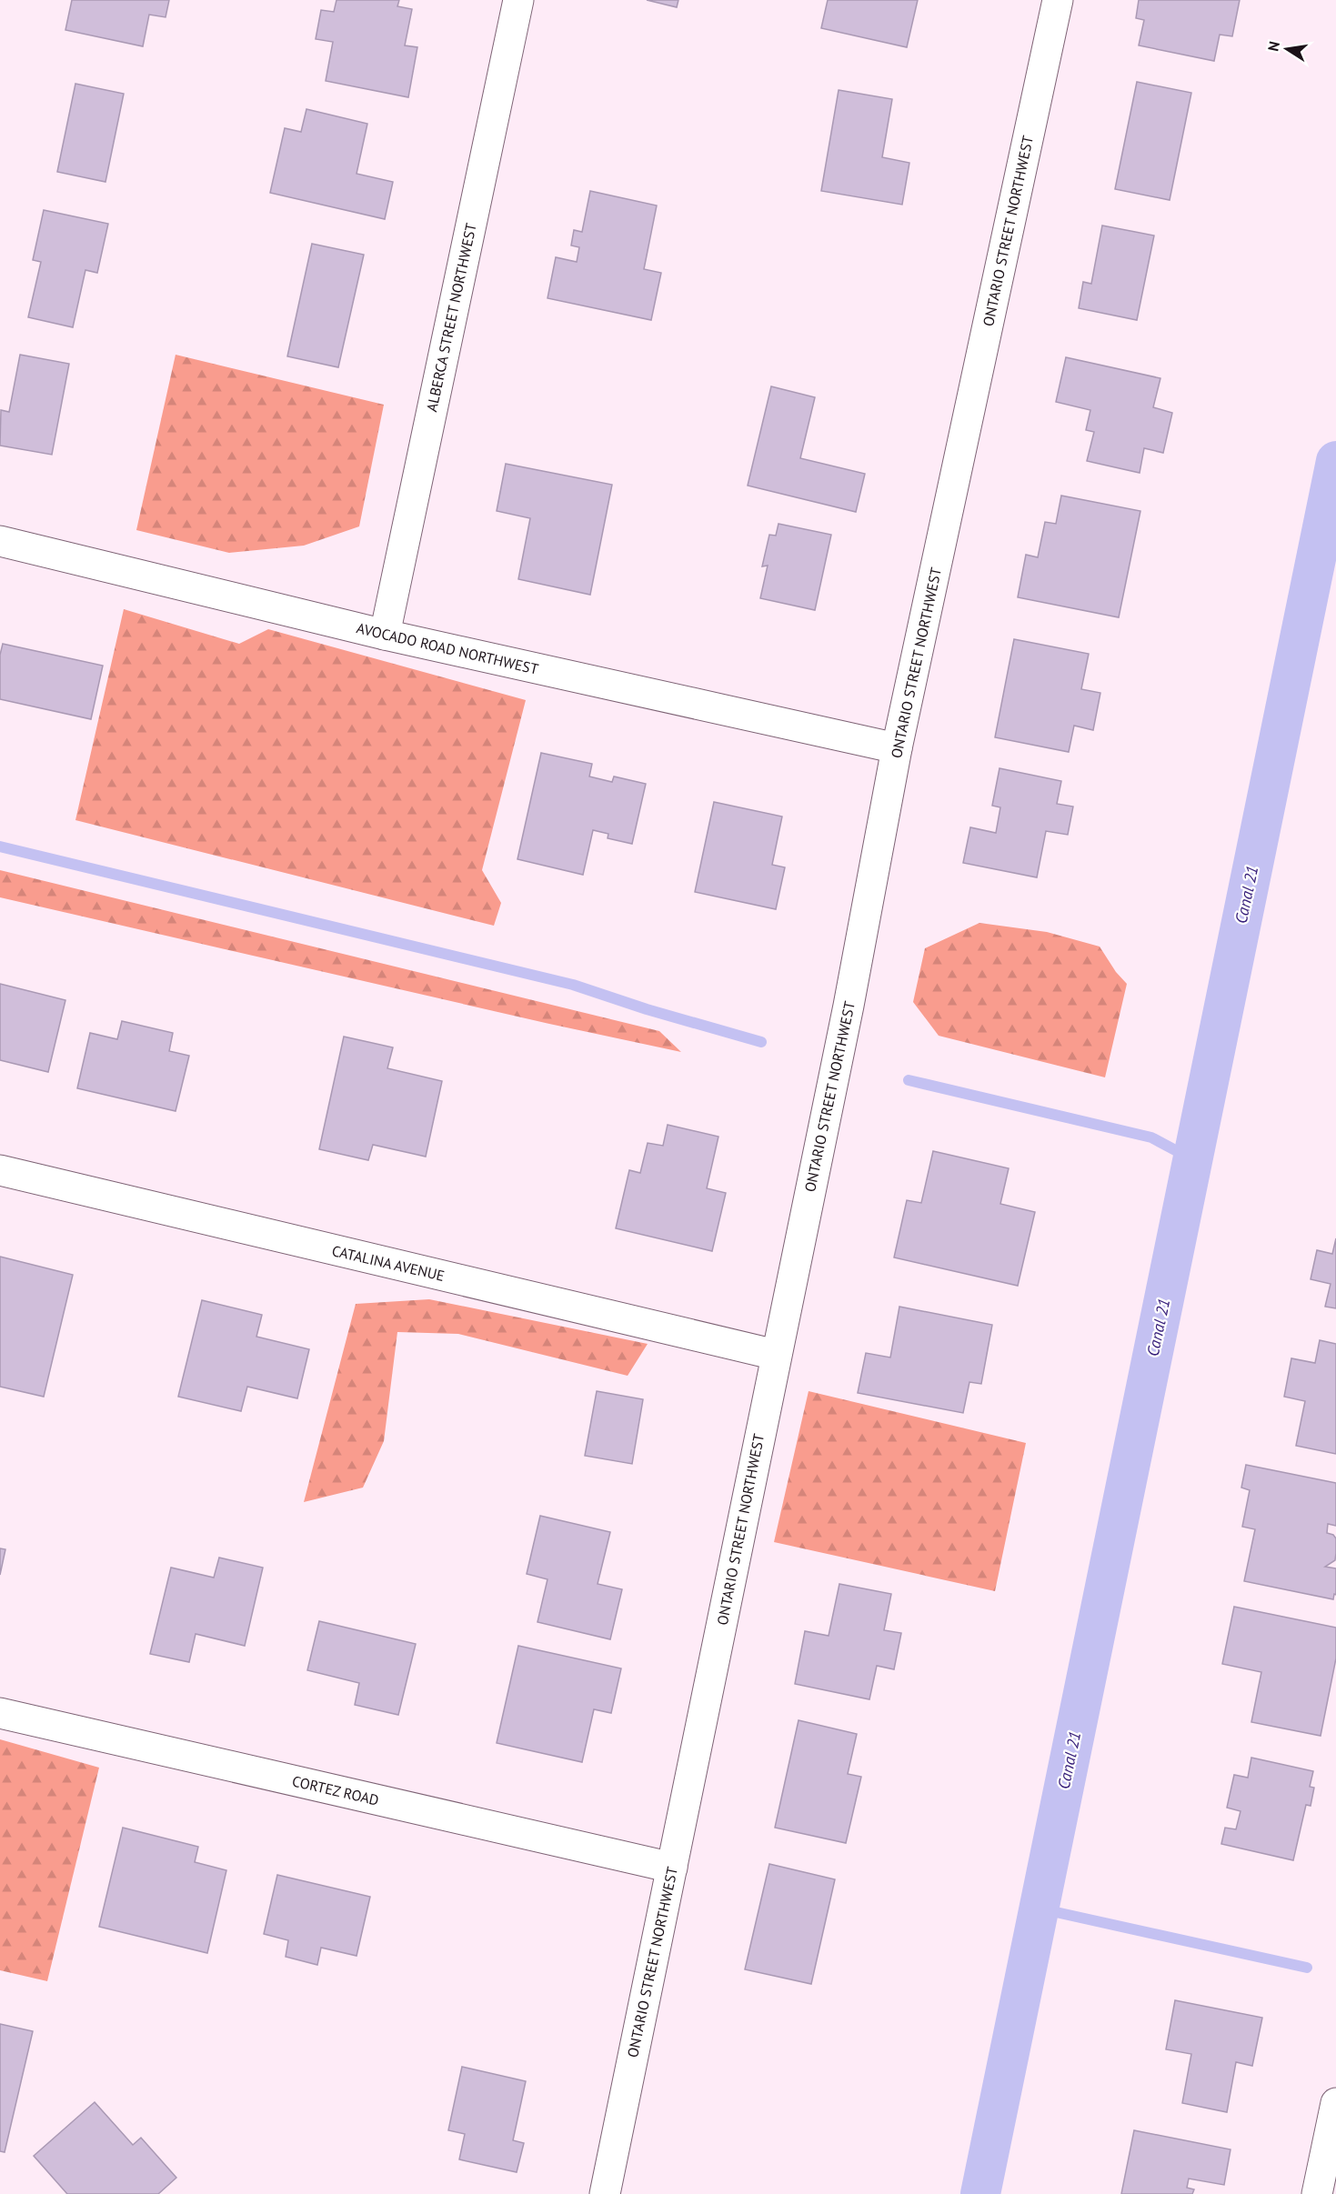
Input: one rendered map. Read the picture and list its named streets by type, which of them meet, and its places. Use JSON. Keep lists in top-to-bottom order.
{
  "streets": {
    "street": [
      "ONTARIO STREET NORTHWEST",
      "ALBERCA STREET NORTHWEST",
      "AVOCADO ROAD NORTHWEST",
      "CATALINA AVENUE",
      "CORTEZ ROAD"
    ]
  },
  "crossings": [
    ["ONTARIO STREET NORTHWEST", "AVOCADO ROAD NORTHWEST"],
    ["ONTARIO STREET NORTHWEST", "CATALINA AVENUE"],
    ["ONTARIO STREET NORTHWEST", "CORTEZ ROAD"],
    ["ALBERCA STREET NORTHWEST", "AVOCADO ROAD NORTHWEST"]
  ],
  "water": ["Canal 21"],
  "north": "left"
}
